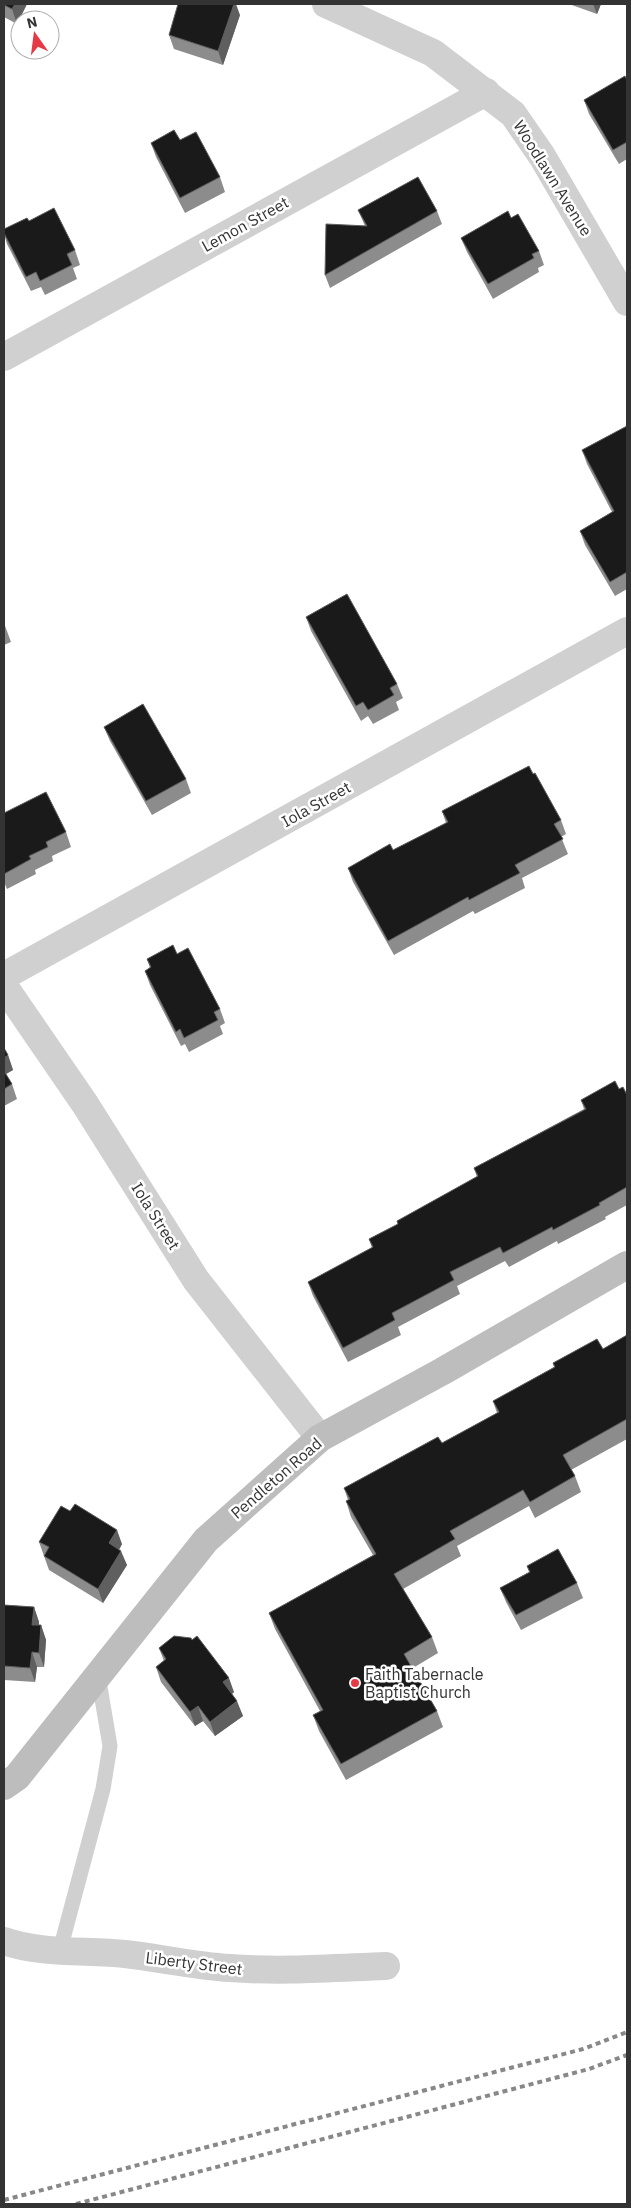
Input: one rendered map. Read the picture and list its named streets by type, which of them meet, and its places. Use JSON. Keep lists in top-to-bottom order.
{
  "streets": {
    "street": [
      "Woodlawn Avenue",
      "Lemon Street",
      "Iola Street",
      "Pendleton Road",
      "Liberty Street"
    ]
  },
  "crossings": [
    ["Woodlawn Avenue", "Lemon Street"],
    ["Iola Street", "Pendleton Road"]
  ],
  "places": ["Faith Tabernacle Baptist Church"],
  "north": "top"
}
